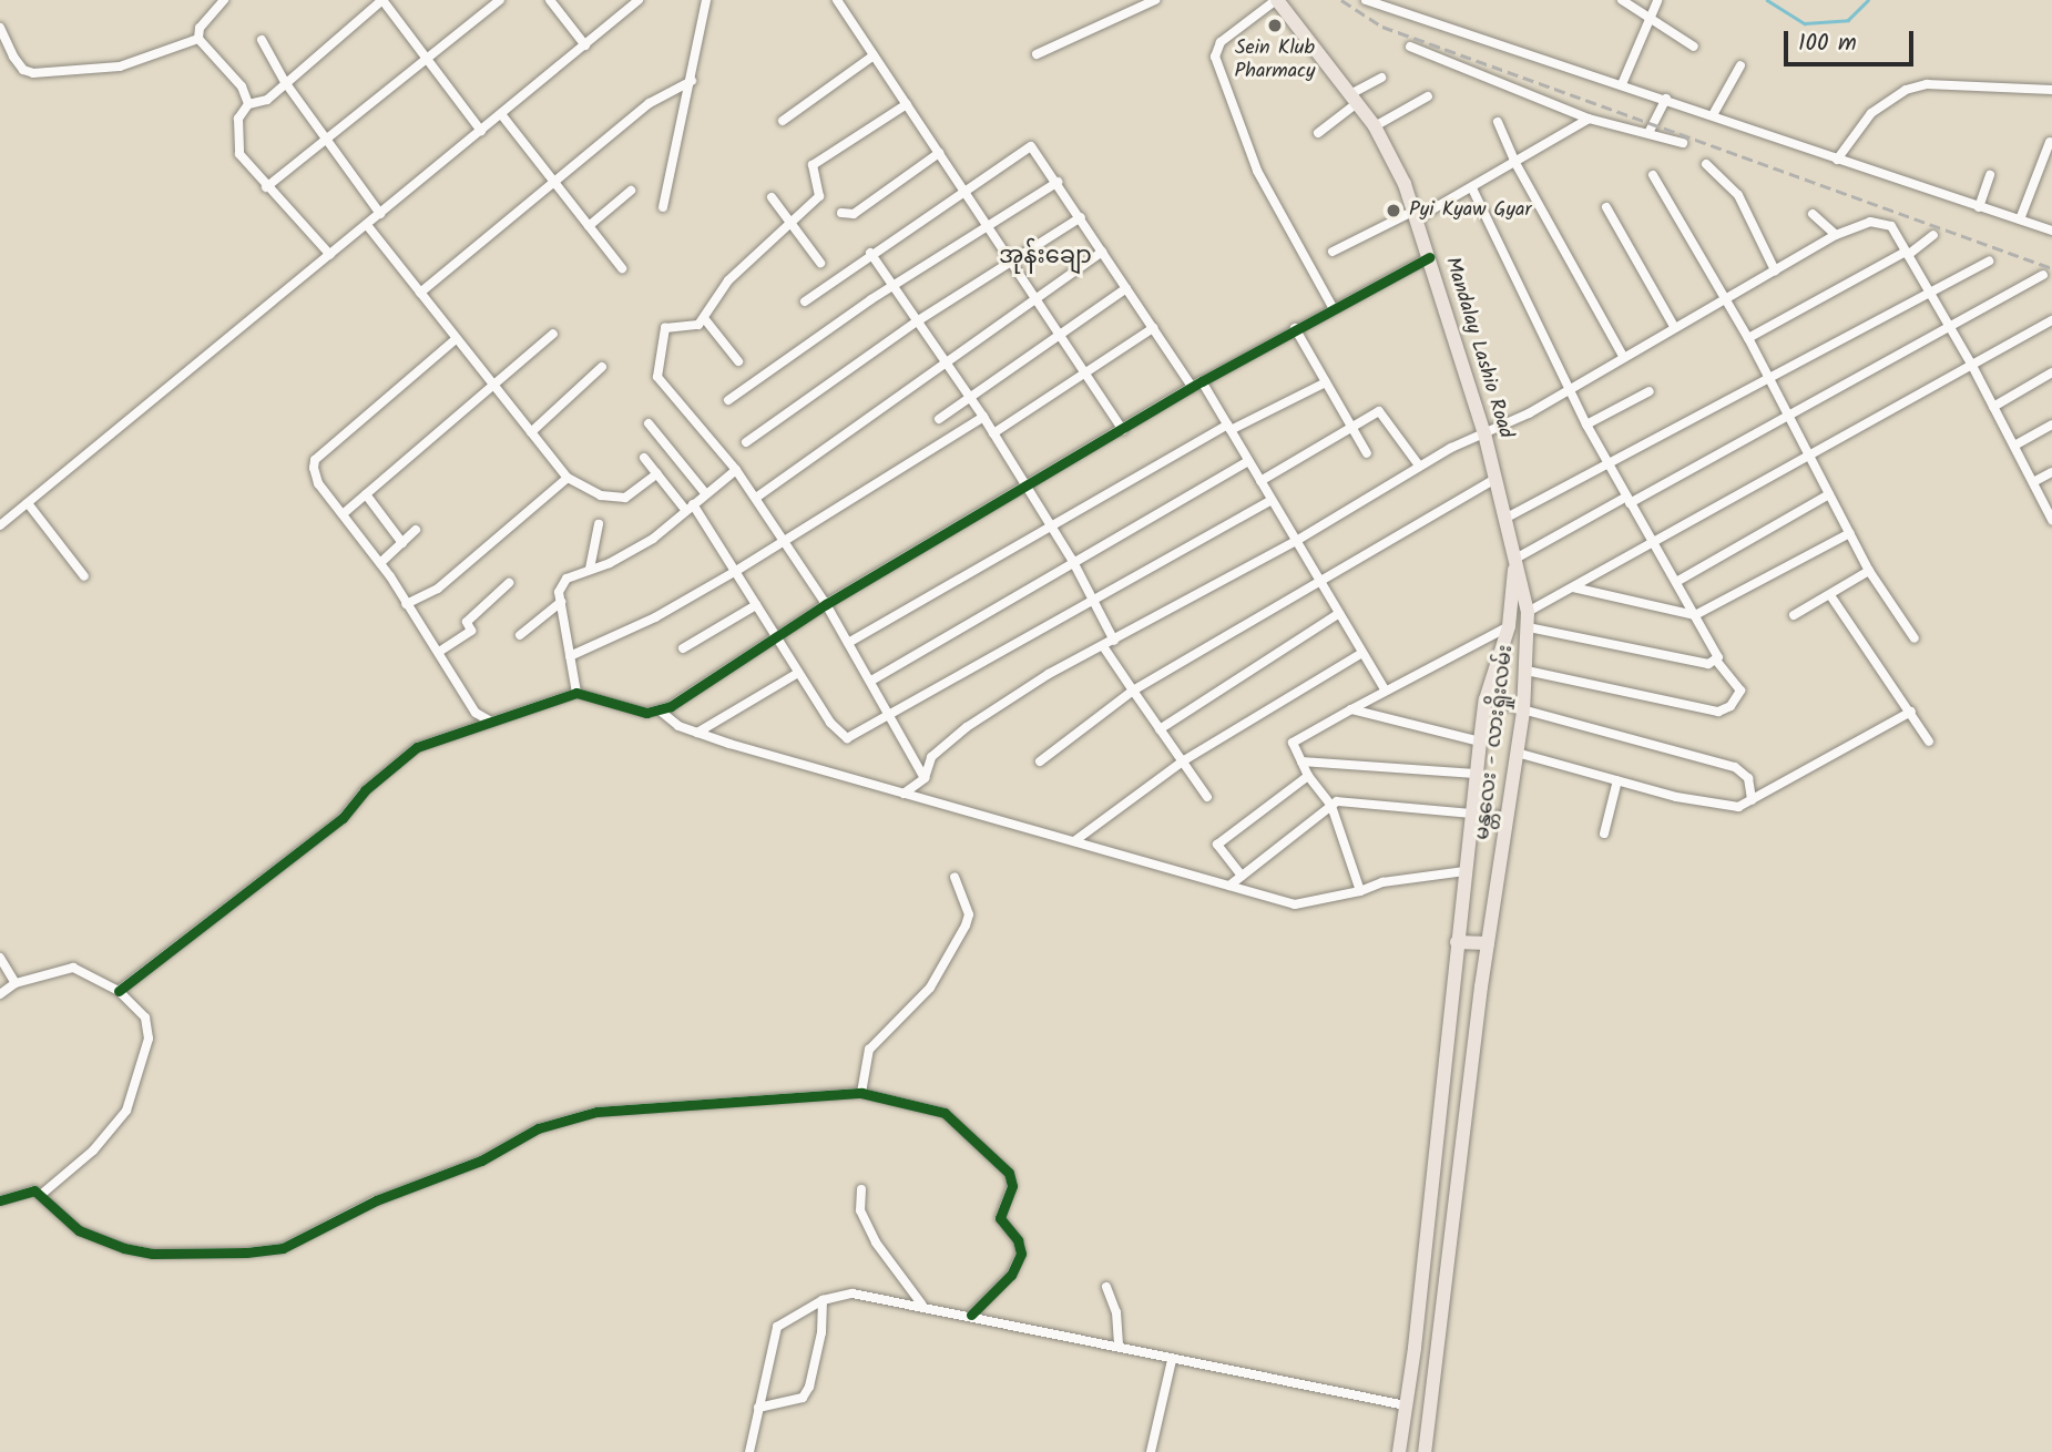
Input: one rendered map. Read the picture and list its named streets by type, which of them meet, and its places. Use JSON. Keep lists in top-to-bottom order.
{
  "streets": {
    "highway": ["Mandalay Lashio Road", "မန္တလေး - လားရှိုးလမ်း"]
  },
  "crossings": [
    ["Mandalay Lashio Road", "မန္တလေး - လားရှိုးလမ်း"]
  ],
  "districts": ["အုန်းချော"],
  "places": ["Sein Klub Pharmacy", "Pyi Kyaw Gyar"],
  "scale_bar": "100 m"
}
